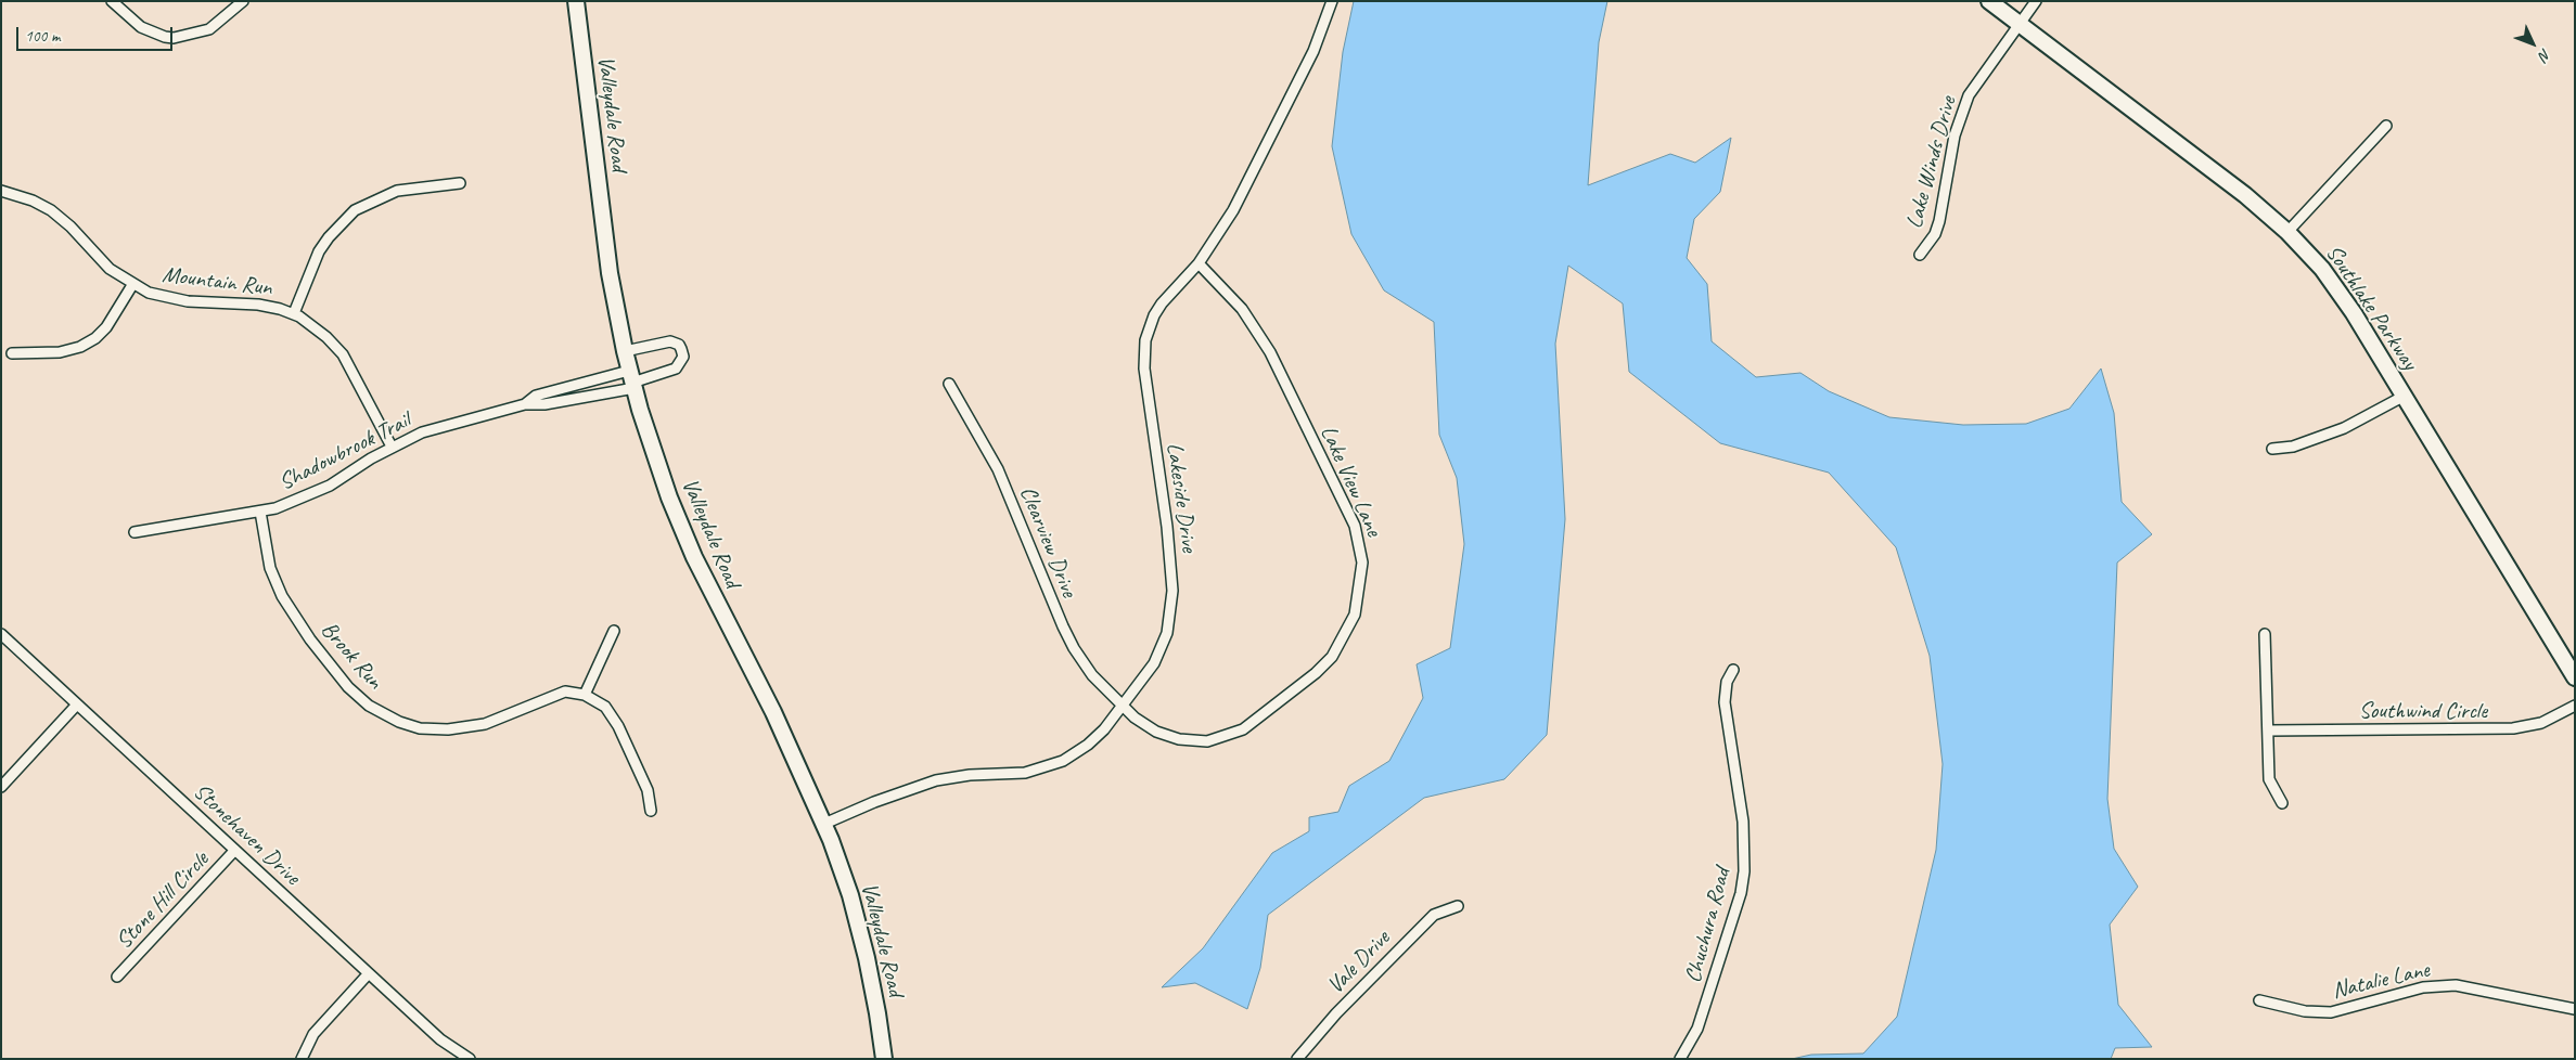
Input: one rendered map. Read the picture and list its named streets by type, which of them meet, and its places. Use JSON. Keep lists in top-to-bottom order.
{
  "streets": {
    "main road": ["Valleydale Road", "Southlake Parkway"],
    "street": [
      "Lake Winds Drive",
      "Mountain Run",
      "Shadowbrook Trail",
      "Lake View Lane",
      "Lakeside Drive",
      "Clearview Drive",
      "Brook Run",
      "Southwind Circle",
      "Stonehaven Drive",
      "Stone Hill Circle",
      "Chuchura Road",
      "Vale Drive",
      "Natalie Lane"
    ]
  },
  "crossings": [
    ["Valleydale Road", "Shadowbrook Trail"],
    ["Valleydale Road", "Lakeside Drive"],
    ["Lake Winds Drive", "Southlake Parkway"],
    ["Mountain Run", "Shadowbrook Trail"],
    ["Shadowbrook Trail", "Brook Run"],
    ["Lake View Lane", "Lakeside Drive"],
    ["Lake View Lane", "Clearview Drive"],
    ["Lakeside Drive", "Clearview Drive"],
    ["Stonehaven Drive", "Stone Hill Circle"]
  ],
  "scale_bar": "100 m",
  "north": "bottom right"
}
